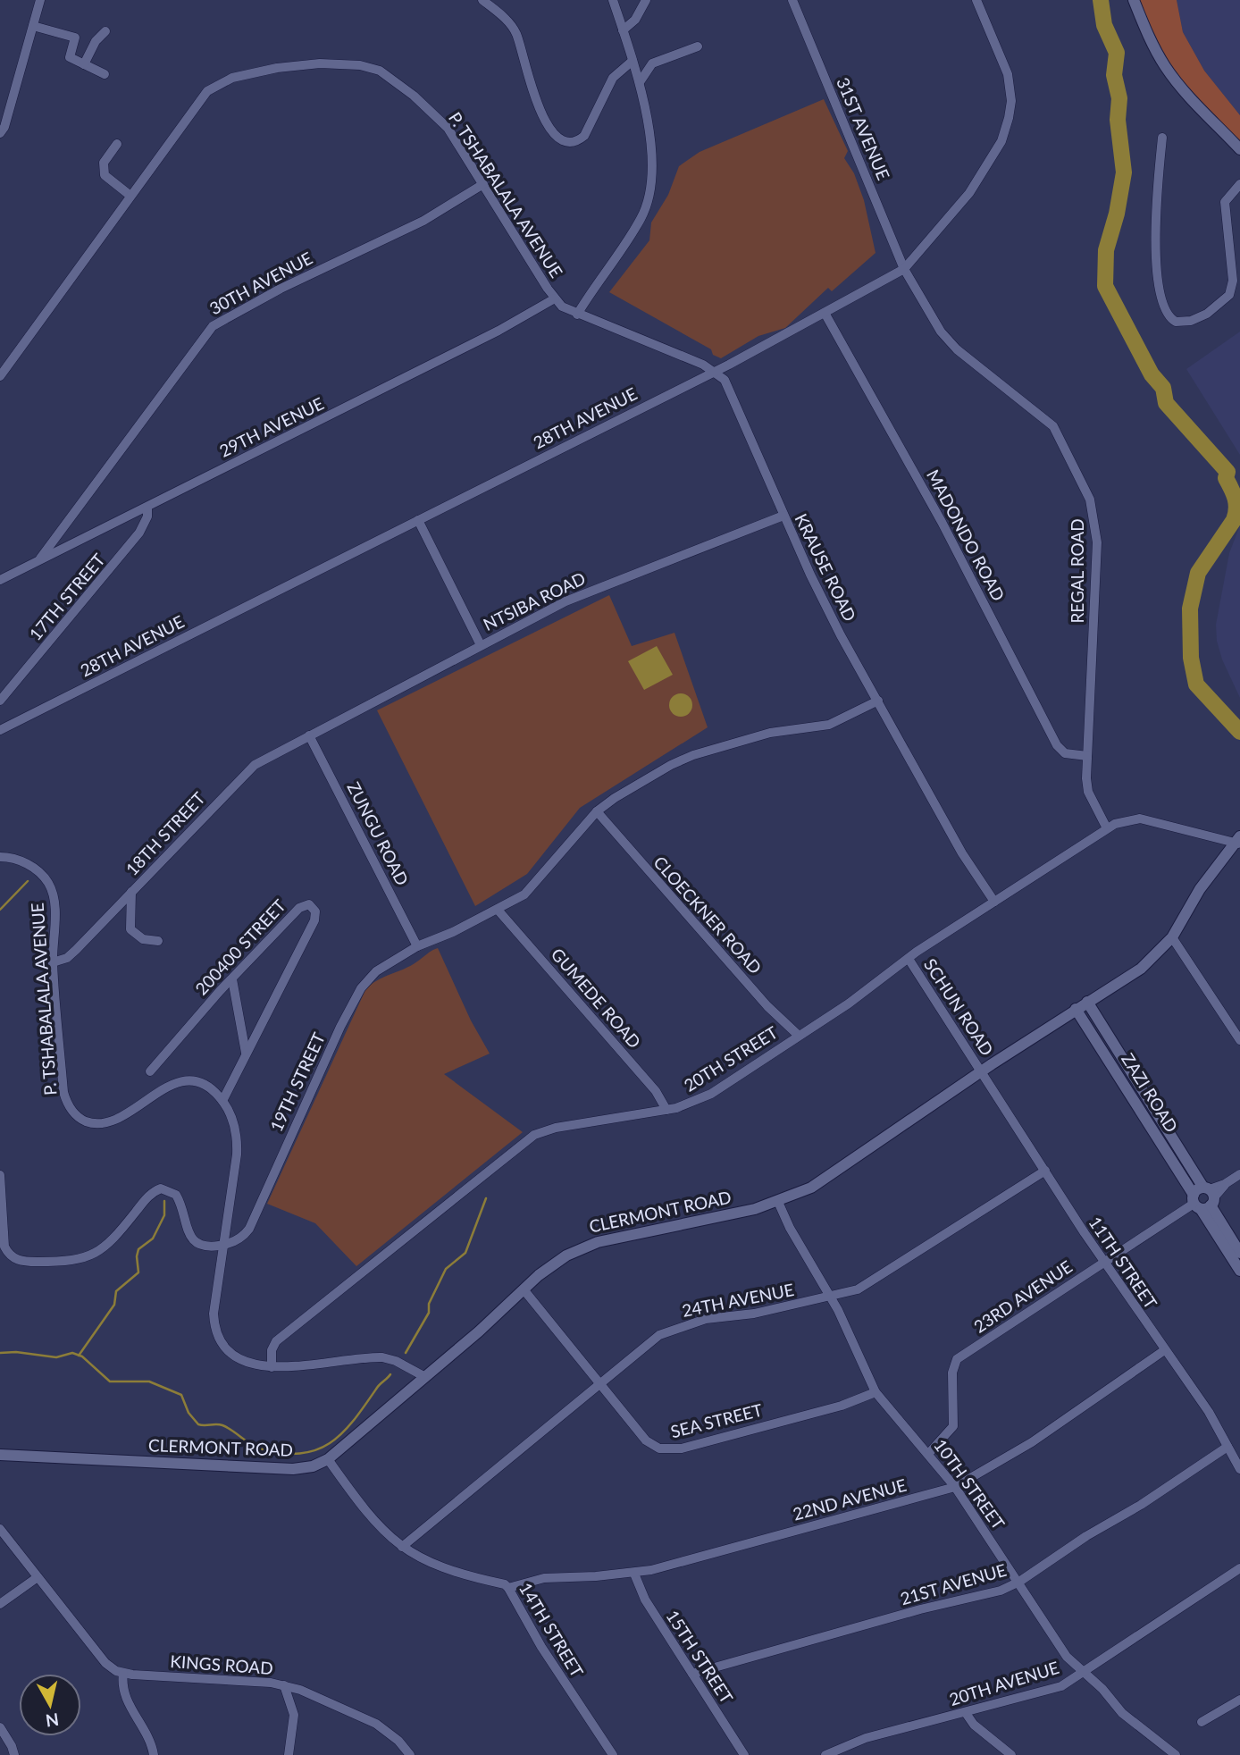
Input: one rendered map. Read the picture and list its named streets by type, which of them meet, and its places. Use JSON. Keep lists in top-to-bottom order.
{
  "streets": {
    "street": [
      "31ST AVENUE",
      "P. TSHABALALA AVENUE",
      "30TH AVENUE",
      "28TH AVENUE",
      "29TH AVENUE",
      "MADONDO ROAD",
      "KRAUSE ROAD",
      "REGAL ROAD",
      "17TH STREET",
      "NTSIBA ROAD",
      "18TH STREET",
      "ZUNGU ROAD",
      "CLOECKNER ROAD",
      "200400 STREET",
      "GUMEDE ROAD",
      "SCHUN ROAD",
      "20TH STREET",
      "19TH STREET",
      "ZAZI ROAD",
      "CLERMONT ROAD",
      "11TH STREET",
      "23RD AVENUE",
      "24TH AVENUE",
      "SEA STREET",
      "10TH STREET",
      "22ND AVENUE",
      "21ST AVENUE",
      "14TH STREET",
      "15TH STREET",
      "KINGS ROAD",
      "20TH AVENUE"
    ]
  },
  "crossings": [
    ["31ST AVENUE", "28TH AVENUE"],
    ["31ST AVENUE", "REGAL ROAD"],
    ["P. TSHABALALA AVENUE", "30TH AVENUE"],
    ["P. TSHABALALA AVENUE", "29TH AVENUE"],
    ["P. TSHABALALA AVENUE", "18TH STREET"],
    ["P. TSHABALALA AVENUE", "200400 STREET"],
    ["30TH AVENUE", "29TH AVENUE"],
    ["28TH AVENUE", "MADONDO ROAD"],
    ["28TH AVENUE", "KRAUSE ROAD"],
    ["28TH AVENUE", "REGAL ROAD"],
    ["29TH AVENUE", "17TH STREET"],
    ["MADONDO ROAD", "REGAL ROAD"],
    ["KRAUSE ROAD", "NTSIBA ROAD"],
    ["KRAUSE ROAD", "20TH STREET"],
    ["KRAUSE ROAD", "19TH STREET"],
    ["REGAL ROAD", "20TH STREET"],
    ["NTSIBA ROAD", "18TH STREET"],
    ["NTSIBA ROAD", "ZUNGU ROAD"],
    ["18TH STREET", "ZUNGU ROAD"],
    ["ZUNGU ROAD", "19TH STREET"],
    ["CLOECKNER ROAD", "20TH STREET"],
    ["CLOECKNER ROAD", "19TH STREET"],
    ["GUMEDE ROAD", "20TH STREET"],
    ["GUMEDE ROAD", "19TH STREET"],
    ["SCHUN ROAD", "20TH STREET"],
    ["SCHUN ROAD", "CLERMONT ROAD"],
    ["SCHUN ROAD", "11TH STREET"],
    ["20TH STREET", "CLERMONT ROAD"],
    ["ZAZI ROAD", "CLERMONT ROAD"],
    ["ZAZI ROAD", "23RD AVENUE"],
    ["CLERMONT ROAD", "11TH STREET"],
    ["CLERMONT ROAD", "SEA STREET"],
    ["CLERMONT ROAD", "10TH STREET"],
    ["CLERMONT ROAD", "14TH STREET"],
    ["11TH STREET", "23RD AVENUE"],
    ["11TH STREET", "24TH AVENUE"],
    ["11TH STREET", "22ND AVENUE"],
    ["11TH STREET", "21ST AVENUE"],
    ["23RD AVENUE", "10TH STREET"],
    ["24TH AVENUE", "SEA STREET"],
    ["24TH AVENUE", "10TH STREET"],
    ["24TH AVENUE", "14TH STREET"],
    ["SEA STREET", "10TH STREET"],
    ["10TH STREET", "22ND AVENUE"],
    ["10TH STREET", "21ST AVENUE"],
    ["10TH STREET", "20TH AVENUE"],
    ["22ND AVENUE", "14TH STREET"],
    ["22ND AVENUE", "15TH STREET"],
    ["21ST AVENUE", "15TH STREET"]
  ],
  "north": "bottom"
}
